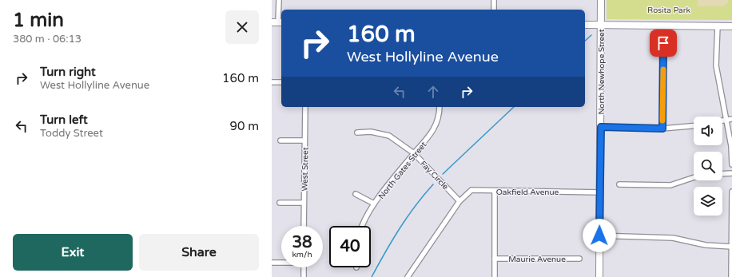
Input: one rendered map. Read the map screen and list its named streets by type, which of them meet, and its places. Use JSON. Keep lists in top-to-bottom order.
{
  "streets": {
    "street": [
      "North Newhope Street",
      "West Street",
      "North Gates Street",
      "Fay Circle",
      "Oakfield Avenue",
      "Maurie Avenue"
    ]
  },
  "crossings": [
    ["North Newhope Street", "Oakfield Avenue"],
    ["North Gates Street", "Fay Circle"],
    ["Fay Circle", "Oakfield Avenue"]
  ],
  "parks": ["Rosita Park"],
  "page": {
    "heading": ["1 min", "380 m · 06:13"],
    "turn": ["160 m", "West Hollyline Avenue"],
    "list": [
      {
        "name": "Turn right",
        "note": "West Hollyline Avenue",
        "value": "160 m"
      },
      {
        "name": "Turn left",
        "note": "Toddy Street",
        "value": "90 m"
      }
    ],
    "speed": "38 km/h",
    "limit": "40",
    "buttons": ["Exit", "Share"]
  }
}
